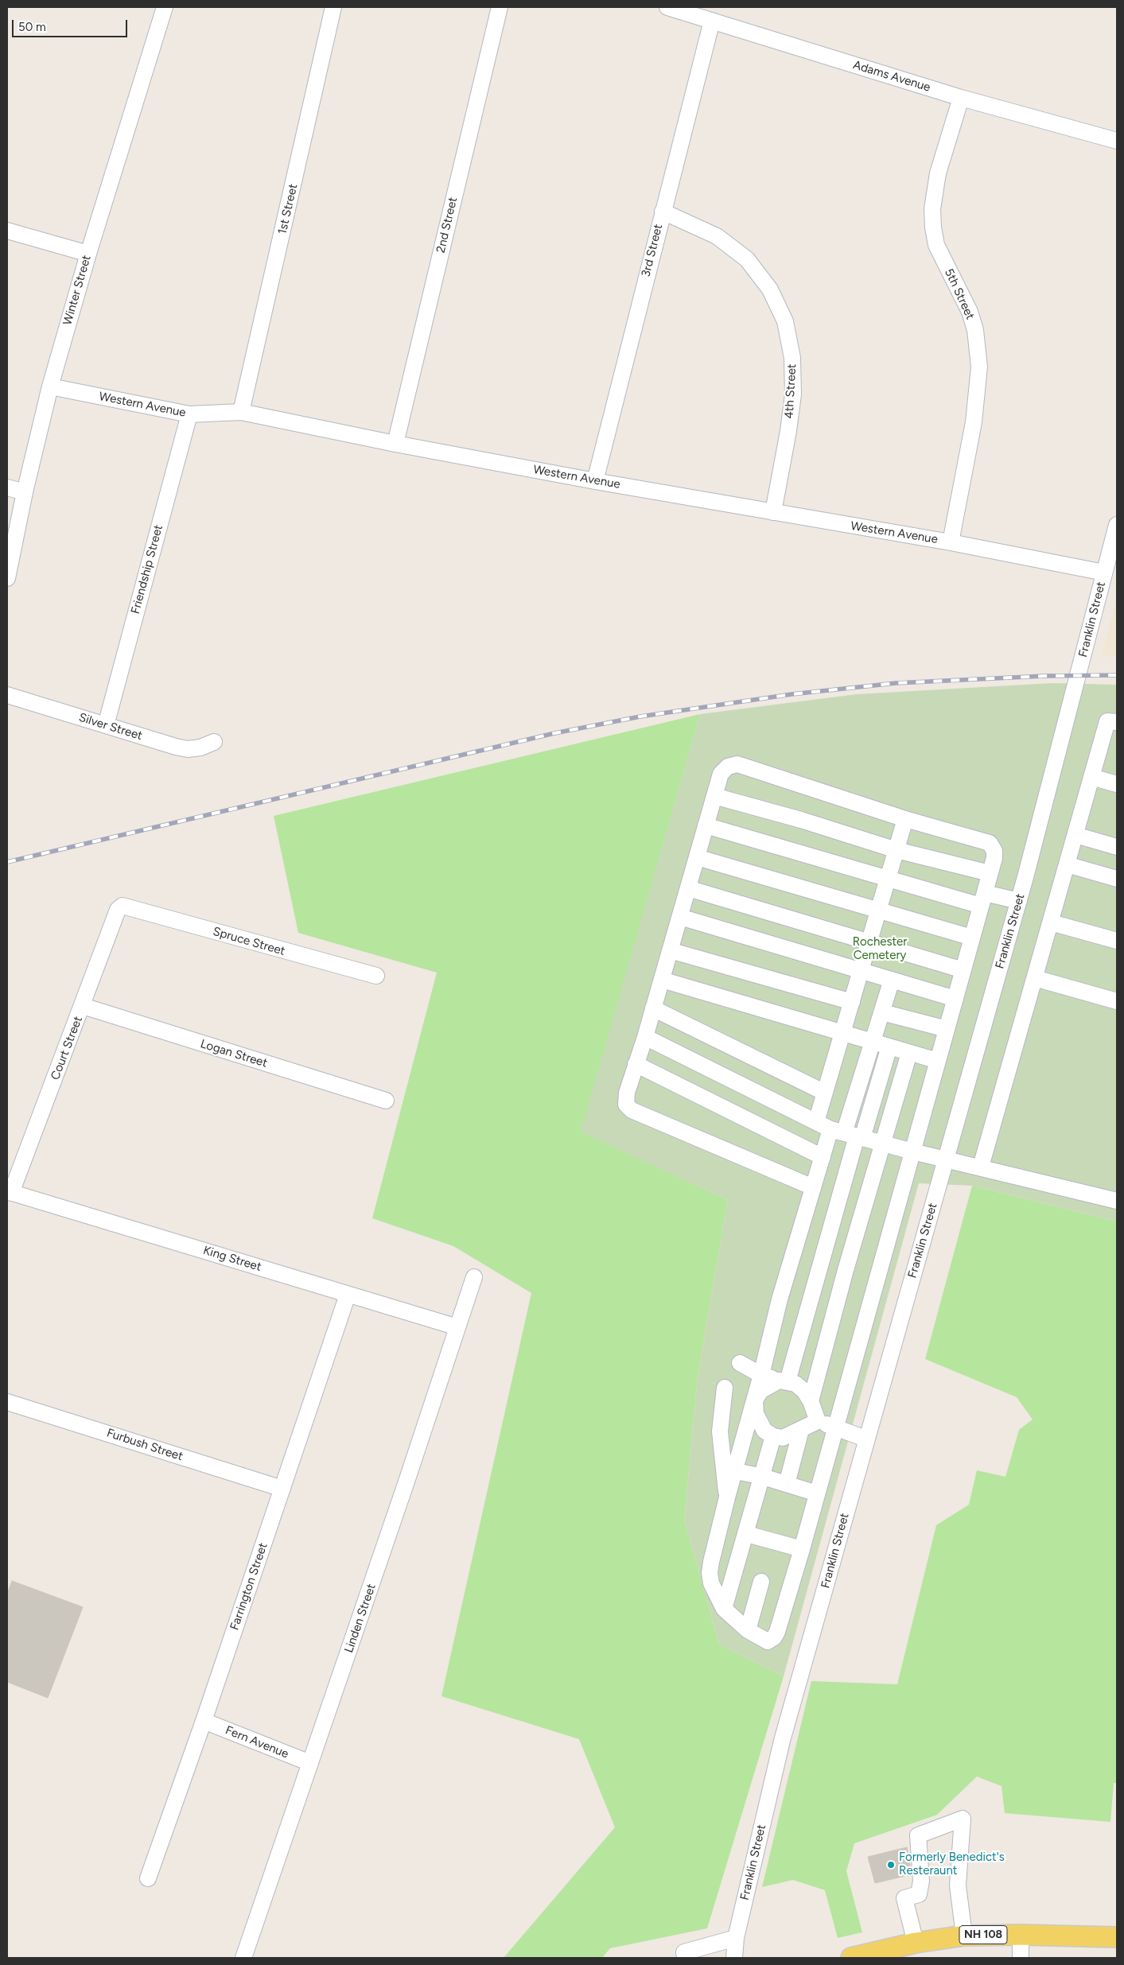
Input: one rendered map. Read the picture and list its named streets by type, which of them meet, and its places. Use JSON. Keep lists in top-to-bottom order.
{
  "streets": {
    "main road": ["NH 108"],
    "street": [
      "Adams Avenue",
      "1st Street",
      "2nd Street",
      "3rd Street",
      "Winter Street",
      "5th Street",
      "4th Street",
      "Western Avenue",
      "Friendship Street",
      "Franklin Street",
      "Silver Street",
      "Spruce Street",
      "Court Street",
      "Logan Street",
      "King Street",
      "Furbush Street",
      "Farrington Street",
      "Linden Street",
      "Fern Avenue"
    ]
  },
  "crossings": [
    ["Adams Avenue", "3rd Street"],
    ["Adams Avenue", "5th Street"],
    ["1st Street", "Western Avenue"],
    ["2nd Street", "Western Avenue"],
    ["3rd Street", "4th Street"],
    ["3rd Street", "Western Avenue"],
    ["Winter Street", "Western Avenue"],
    ["5th Street", "Western Avenue"],
    ["4th Street", "Western Avenue"],
    ["Western Avenue", "Friendship Street"],
    ["Western Avenue", "Franklin Street"],
    ["Friendship Street", "Silver Street"],
    ["Spruce Street", "Court Street"],
    ["Court Street", "Logan Street"],
    ["Court Street", "King Street"],
    ["King Street", "Farrington Street"],
    ["King Street", "Linden Street"],
    ["Furbush Street", "Farrington Street"],
    ["Farrington Street", "Fern Avenue"],
    ["Linden Street", "Fern Avenue"]
  ],
  "parks": ["Rochester Cemetery"],
  "places": ["Formerly Benedict's Resteraunt"],
  "scale_bar": "50 m"
}
